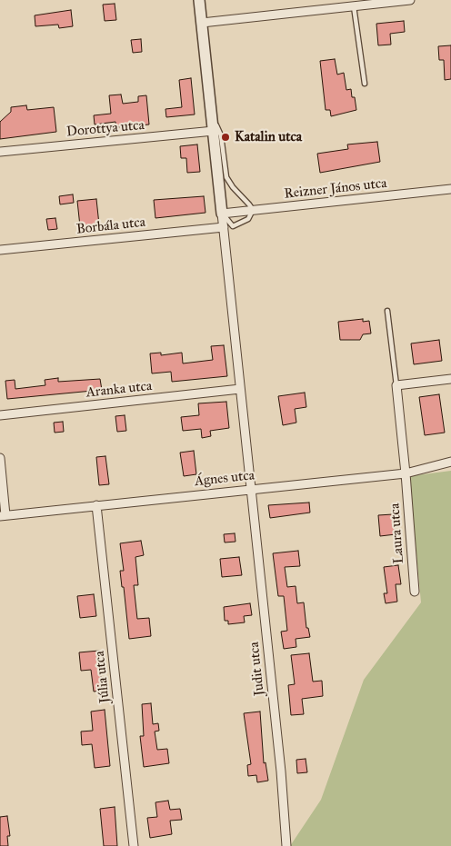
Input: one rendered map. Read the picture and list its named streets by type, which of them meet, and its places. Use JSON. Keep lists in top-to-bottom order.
{
  "streets": {
    "street": [
      "Dorottya utca",
      "Reizner János utca",
      "Borbála utca",
      "Aranka utca",
      "Ágnes utca",
      "Laura utca",
      "Judit utca",
      "Júlia utca"
    ]
  },
  "crossings": [
    ["Ágnes utca", "Laura utca"],
    ["Ágnes utca", "Judit utca"],
    ["Ágnes utca", "Júlia utca"]
  ],
  "places": ["Katalin utca"]
}
